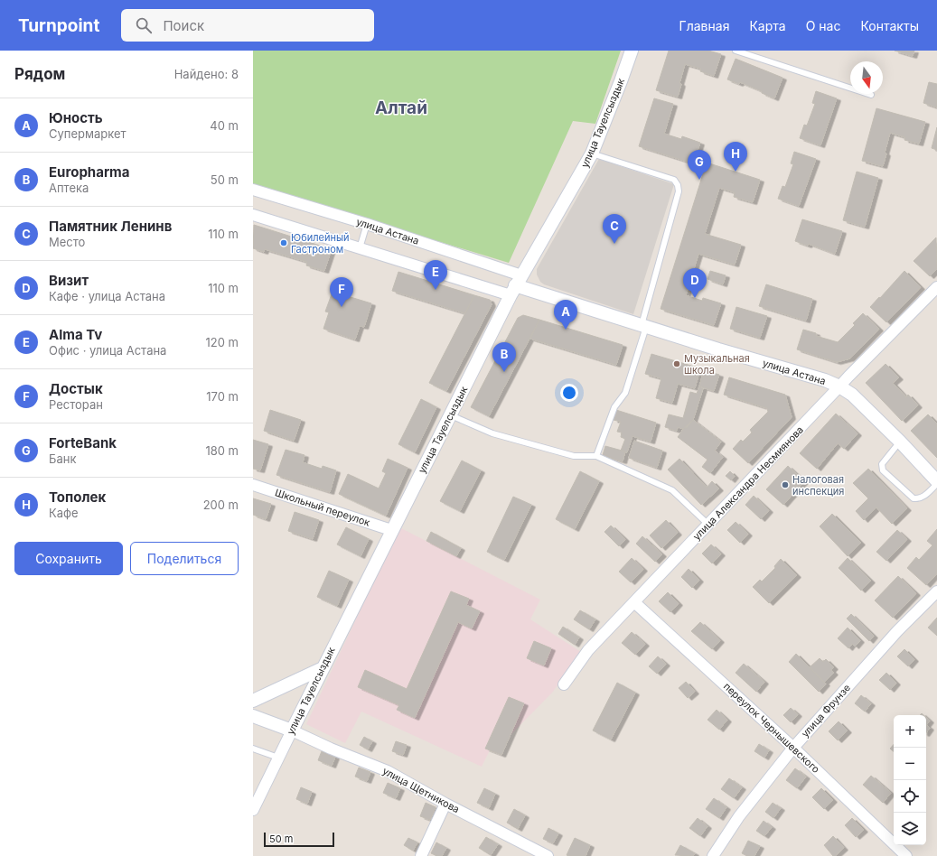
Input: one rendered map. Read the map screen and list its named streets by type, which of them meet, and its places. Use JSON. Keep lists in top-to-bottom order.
{
  "streets": {
    "street": [
      "улица Тауелсыздык",
      "улица Астана",
      "улица Александра Несмиянова",
      "Школьный переулок",
      "улица Фрунзе",
      "переулок Чернышевского",
      "улица Щетникова"
    ]
  },
  "crossings": [
    ["улица Тауелсыздык", "улица Астана"],
    ["улица Тауелсыздык", "Школьный переулок"],
    ["улица Тауелсыздык", "улица Щетникова"],
    ["улица Астана", "улица Александра Несмиянова"],
    ["улица Александра Несмиянова", "переулок Чернышевского"],
    ["улица Фрунзе", "переулок Чернышевского"]
  ],
  "districts": ["Алтай"],
  "places": ["Юбилейный Гастроном", "Музыкальная школа", "Налоговая инспекция"],
  "scale_bar": "50 m",
  "north": "bottom",
  "page": {
    "header": "Turnpoint",
    "search": "Поиск",
    "nav": [
      "Главная",
      "Карта",
      "О нас",
      "Контакты"
    ],
    "heading": ["Рядом", "Найдено: 8"],
    "list": [
      {
        "mark": "A",
        "name": "Юность",
        "note": "Супермаркет",
        "value": "40 m"
      },
      {
        "mark": "B",
        "name": "Europharma",
        "note": "Аптека",
        "value": "50 m"
      },
      {
        "mark": "C",
        "name": "Памятник Ленинв",
        "note": "Место",
        "value": "110 m"
      },
      {
        "mark": "D",
        "name": "Визит",
        "note": "Кафе · улица Астана",
        "value": "110 m"
      },
      {
        "mark": "E",
        "name": "Alma Tv",
        "note": "Офис · улица Астана",
        "value": "120 m"
      },
      {
        "mark": "F",
        "name": "Достык",
        "note": "Ресторан",
        "value": "170 m"
      },
      {
        "mark": "G",
        "name": "ForteBank",
        "note": "Банк",
        "value": "180 m"
      },
      {
        "mark": "H",
        "name": "Тополек",
        "note": "Кафе",
        "value": "200 m"
      }
    ],
    "pins": [
      "H",
      "G",
      "C",
      "E",
      "D",
      "F",
      "A",
      "B"
    ],
    "buttons": ["Сохранить", "Поделиться"],
    "map_buttons": ["+", "−"],
    "scale": "50 m"
  }
}
